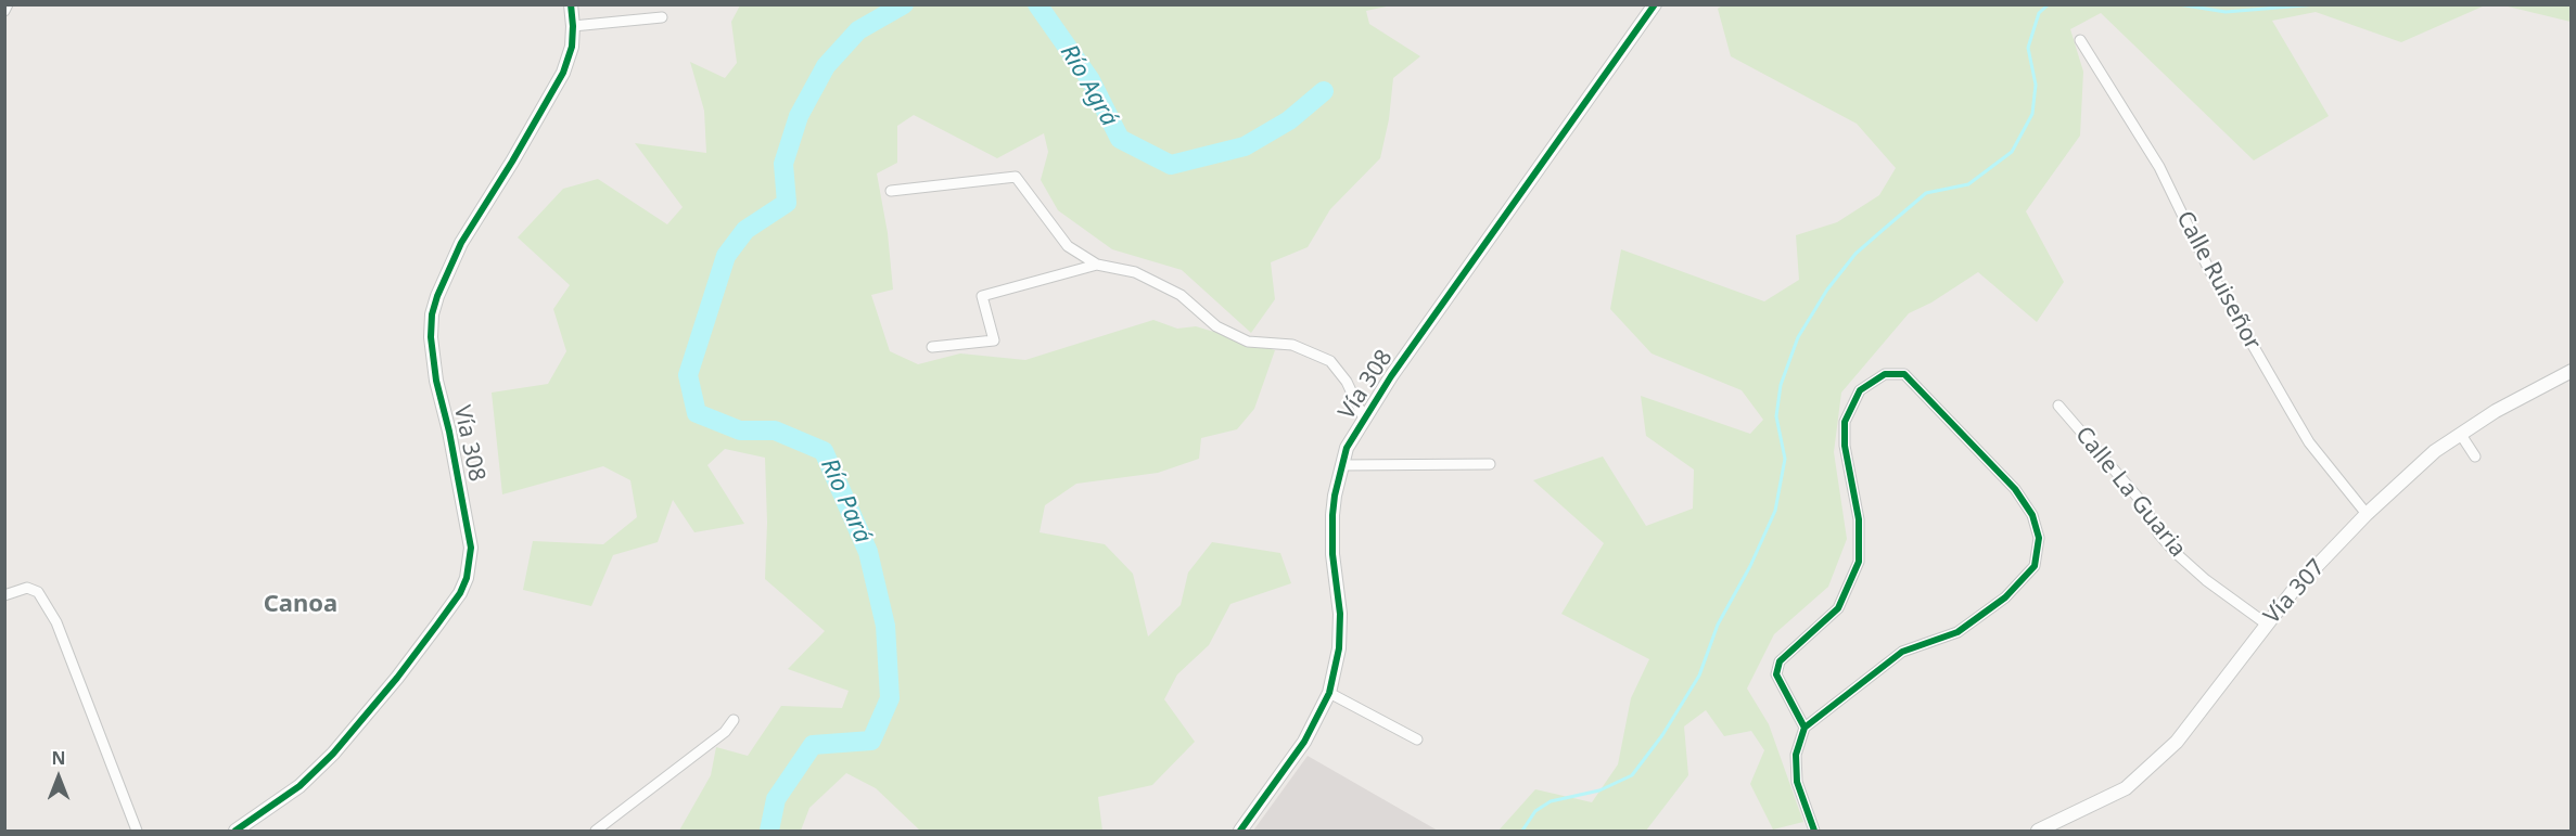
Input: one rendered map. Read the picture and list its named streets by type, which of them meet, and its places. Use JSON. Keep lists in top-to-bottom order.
{
  "streets": {
    "street": [
      "Calle Ruiseñor",
      "Vía 308",
      "Calle La Guaria",
      "Vía 307"
    ]
  },
  "crossings": [
    ["Calle Ruiseñor", "Vía 307"],
    ["Calle La Guaria", "Vía 307"]
  ],
  "districts": ["Canoa"],
  "water": ["Río Agrá", "Río Pará"],
  "north": "top"
}
